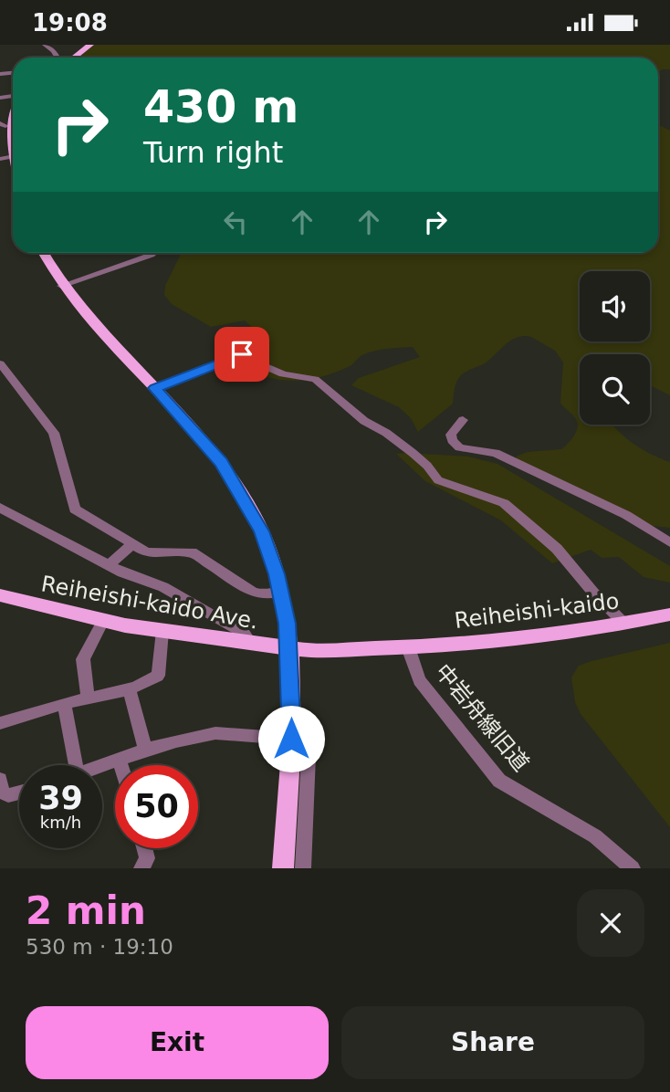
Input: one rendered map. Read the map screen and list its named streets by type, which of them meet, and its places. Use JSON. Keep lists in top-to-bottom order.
{
  "streets": {
    "main road": ["Reiheishi-kaido Ave.", "Reiheishi-kaido"],
    "street": ["中岩舟線旧道"]
  },
  "crossings": [
    ["Reiheishi-kaido Ave.", "Reiheishi-kaido"],
    ["Reiheishi-kaido Ave.", "中岩舟線旧道"],
    ["Reiheishi-kaido", "中岩舟線旧道"]
  ],
  "page": {
    "status": "19:08",
    "turn": ["430 m", "Turn right"],
    "speed": "39 km/h",
    "limit": "50",
    "heading": ["2 min", "530 m · 19:10"],
    "buttons": ["Exit", "Share"]
  }
}
